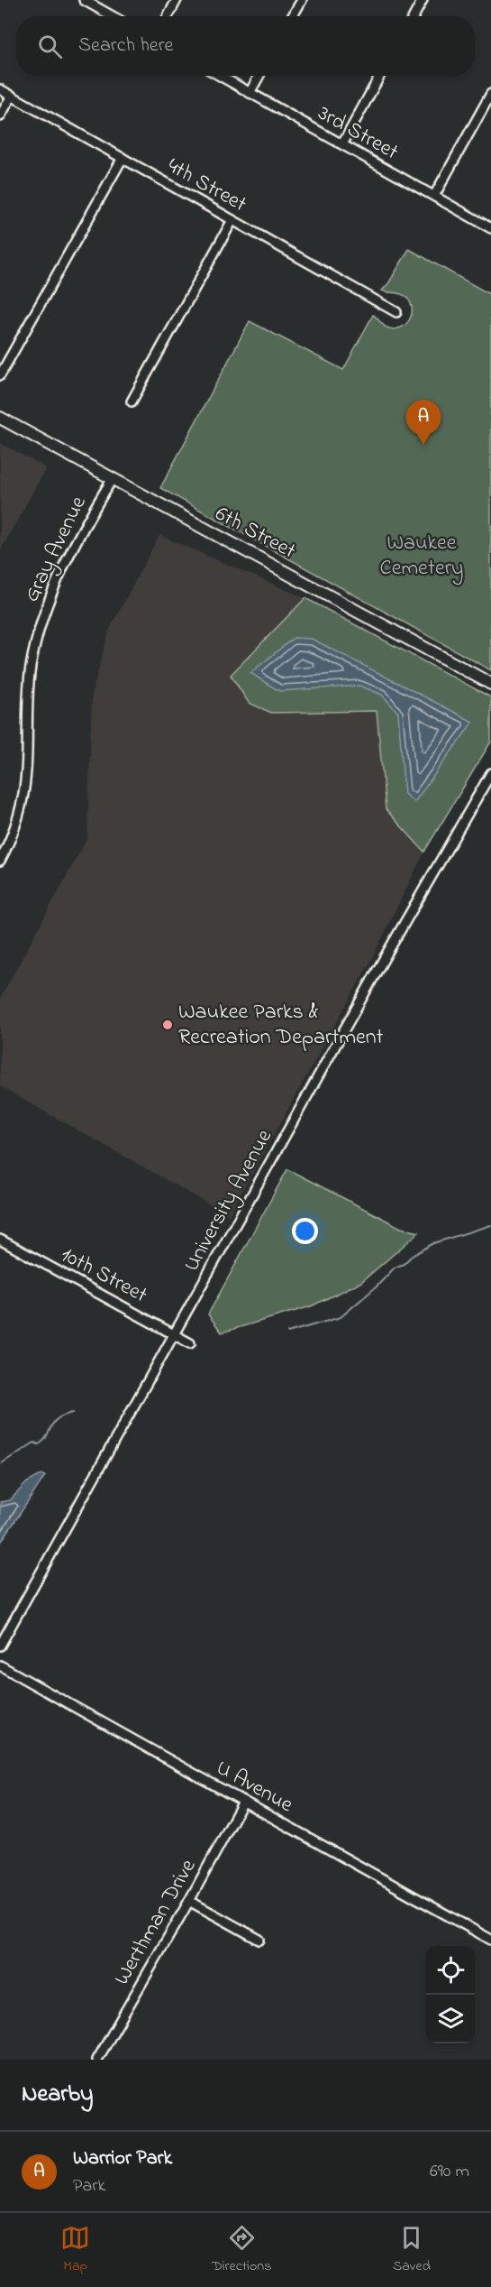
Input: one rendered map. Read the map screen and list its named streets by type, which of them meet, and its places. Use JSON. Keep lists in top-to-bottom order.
{
  "streets": {
    "main road": ["6th Street"],
    "street": [
      "3rd Street",
      "4th Street",
      "Gray Avenue",
      "University Avenue",
      "10th Street",
      "U Avenue",
      "Werthman Drive"
    ]
  },
  "crossings": [
    ["6th Street", "Gray Avenue"],
    ["University Avenue", "10th Street"],
    ["U Avenue", "Werthman Drive"]
  ],
  "parks": ["Waukee Cemetery"],
  "places": ["Waukee Parks & Recreation Department"],
  "page": {
    "search": "Search here",
    "pins": "A",
    "heading": "Nearby",
    "list": [
      {
        "mark": "A",
        "name": "Warrior Park",
        "note": "Park",
        "value": "690 m"
      }
    ],
    "nav": ["Map", "Directions", "Saved"]
  }
}
